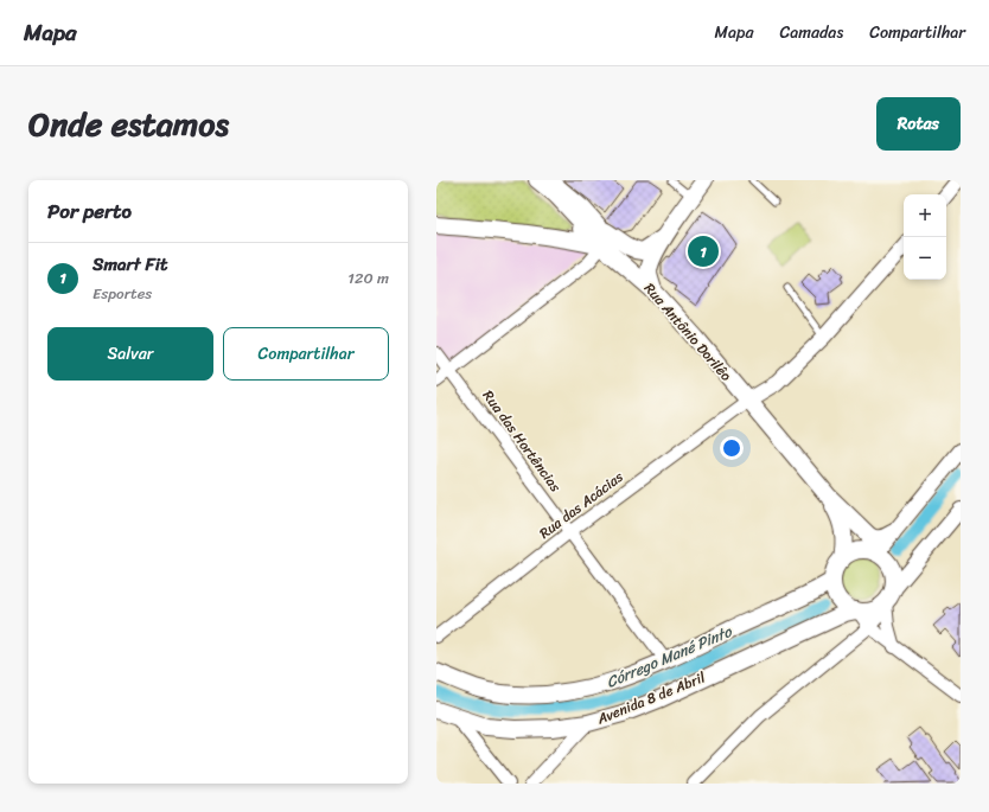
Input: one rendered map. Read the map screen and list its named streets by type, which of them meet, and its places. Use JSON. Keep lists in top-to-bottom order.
{
  "streets": {
    "main road": ["Rua Antônio Dorilêo", "Avenida 8 de Abril"],
    "street": ["Rua das Hortências", "Rua das Acácias"]
  },
  "crossings": [
    ["Rua Antônio Dorilêo", "Rua das Acácias"],
    ["Rua Antônio Dorilêo", "Avenida 8 de Abril"],
    ["Rua das Hortências", "Rua das Acácias"],
    ["Rua das Hortências", "Avenida 8 de Abril"]
  ],
  "water": ["Córrego Mané Pinto"],
  "page": {
    "header": "Mapa",
    "nav": ["Mapa", "Camadas", "Compartilhar"],
    "title": "Onde estamos",
    "buttons": [
      "Rotas",
      ["Salvar", "Compartilhar"]
    ],
    "heading": "Por perto",
    "map_buttons": ["+", "−"],
    "pins": "1",
    "list": [
      {
        "mark": "1",
        "name": "Smart Fit",
        "note": "Esportes",
        "value": "120 m"
      }
    ]
  }
}
